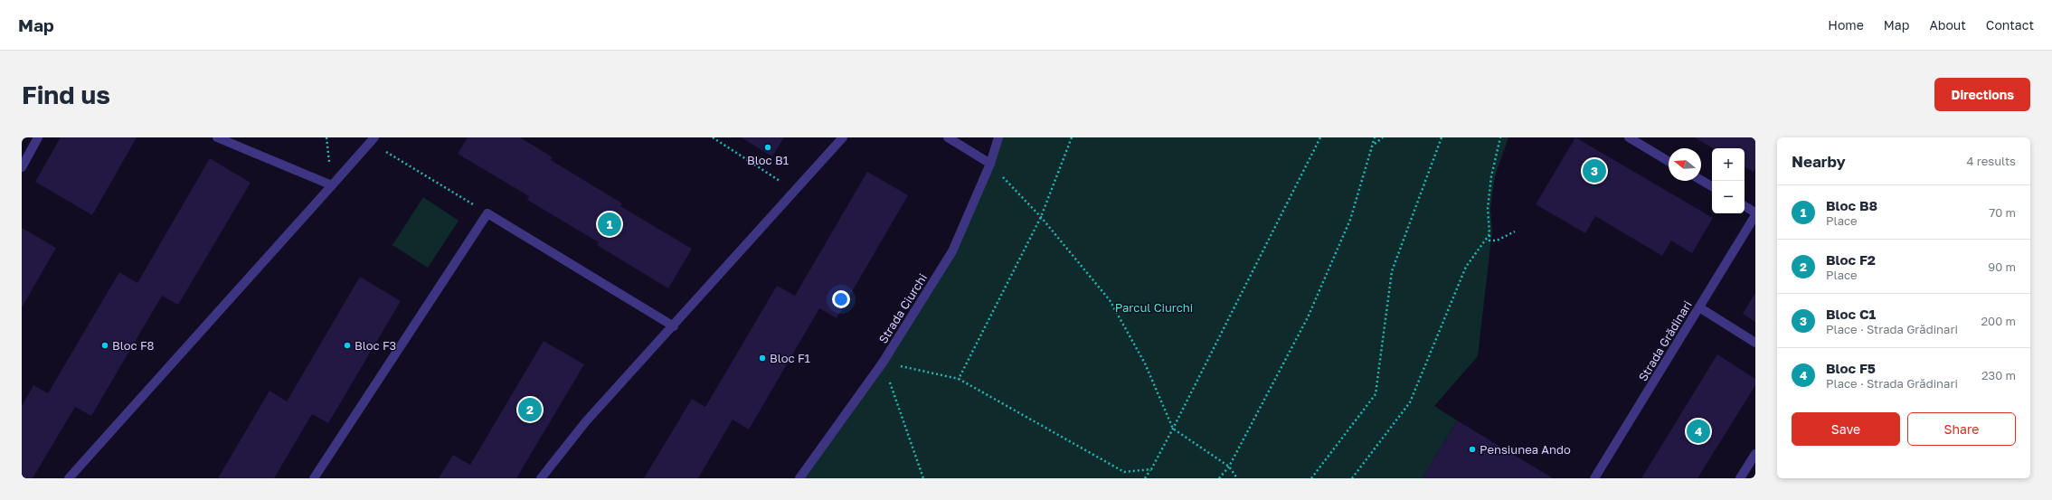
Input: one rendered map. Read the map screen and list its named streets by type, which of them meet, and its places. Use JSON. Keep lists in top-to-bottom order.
{
  "streets": {
    "street": ["Strada Ciurchi", "Strada Grădinari"]
  },
  "parks": ["Parcul Ciurchi"],
  "places": [
    "Bloc B1",
    "Bloc F8",
    "Bloc F3",
    "Bloc F1",
    "Pensiunea Ando"
  ],
  "north": "left",
  "page": {
    "header": "Map",
    "nav": [
      "Home",
      "Map",
      "About",
      "Contact"
    ],
    "buttons": [
      "Directions",
      ["Save", "Share"]
    ],
    "title": "Find us",
    "heading": ["Nearby", "4 results"],
    "map_buttons": ["+", "−"],
    "pins": [
      "3",
      "1",
      "2",
      "4"
    ],
    "list": [
      {
        "mark": "1",
        "name": "Bloc B8",
        "note": "Place",
        "value": "70 m"
      },
      {
        "mark": "2",
        "name": "Bloc F2",
        "note": "Place",
        "value": "90 m"
      },
      {
        "mark": "3",
        "name": "Bloc C1",
        "note": "Place · Strada Grădinari",
        "value": "200 m"
      },
      {
        "mark": "4",
        "name": "Bloc F5",
        "note": "Place · Strada Grădinari",
        "value": "230 m"
      }
    ]
  }
}
